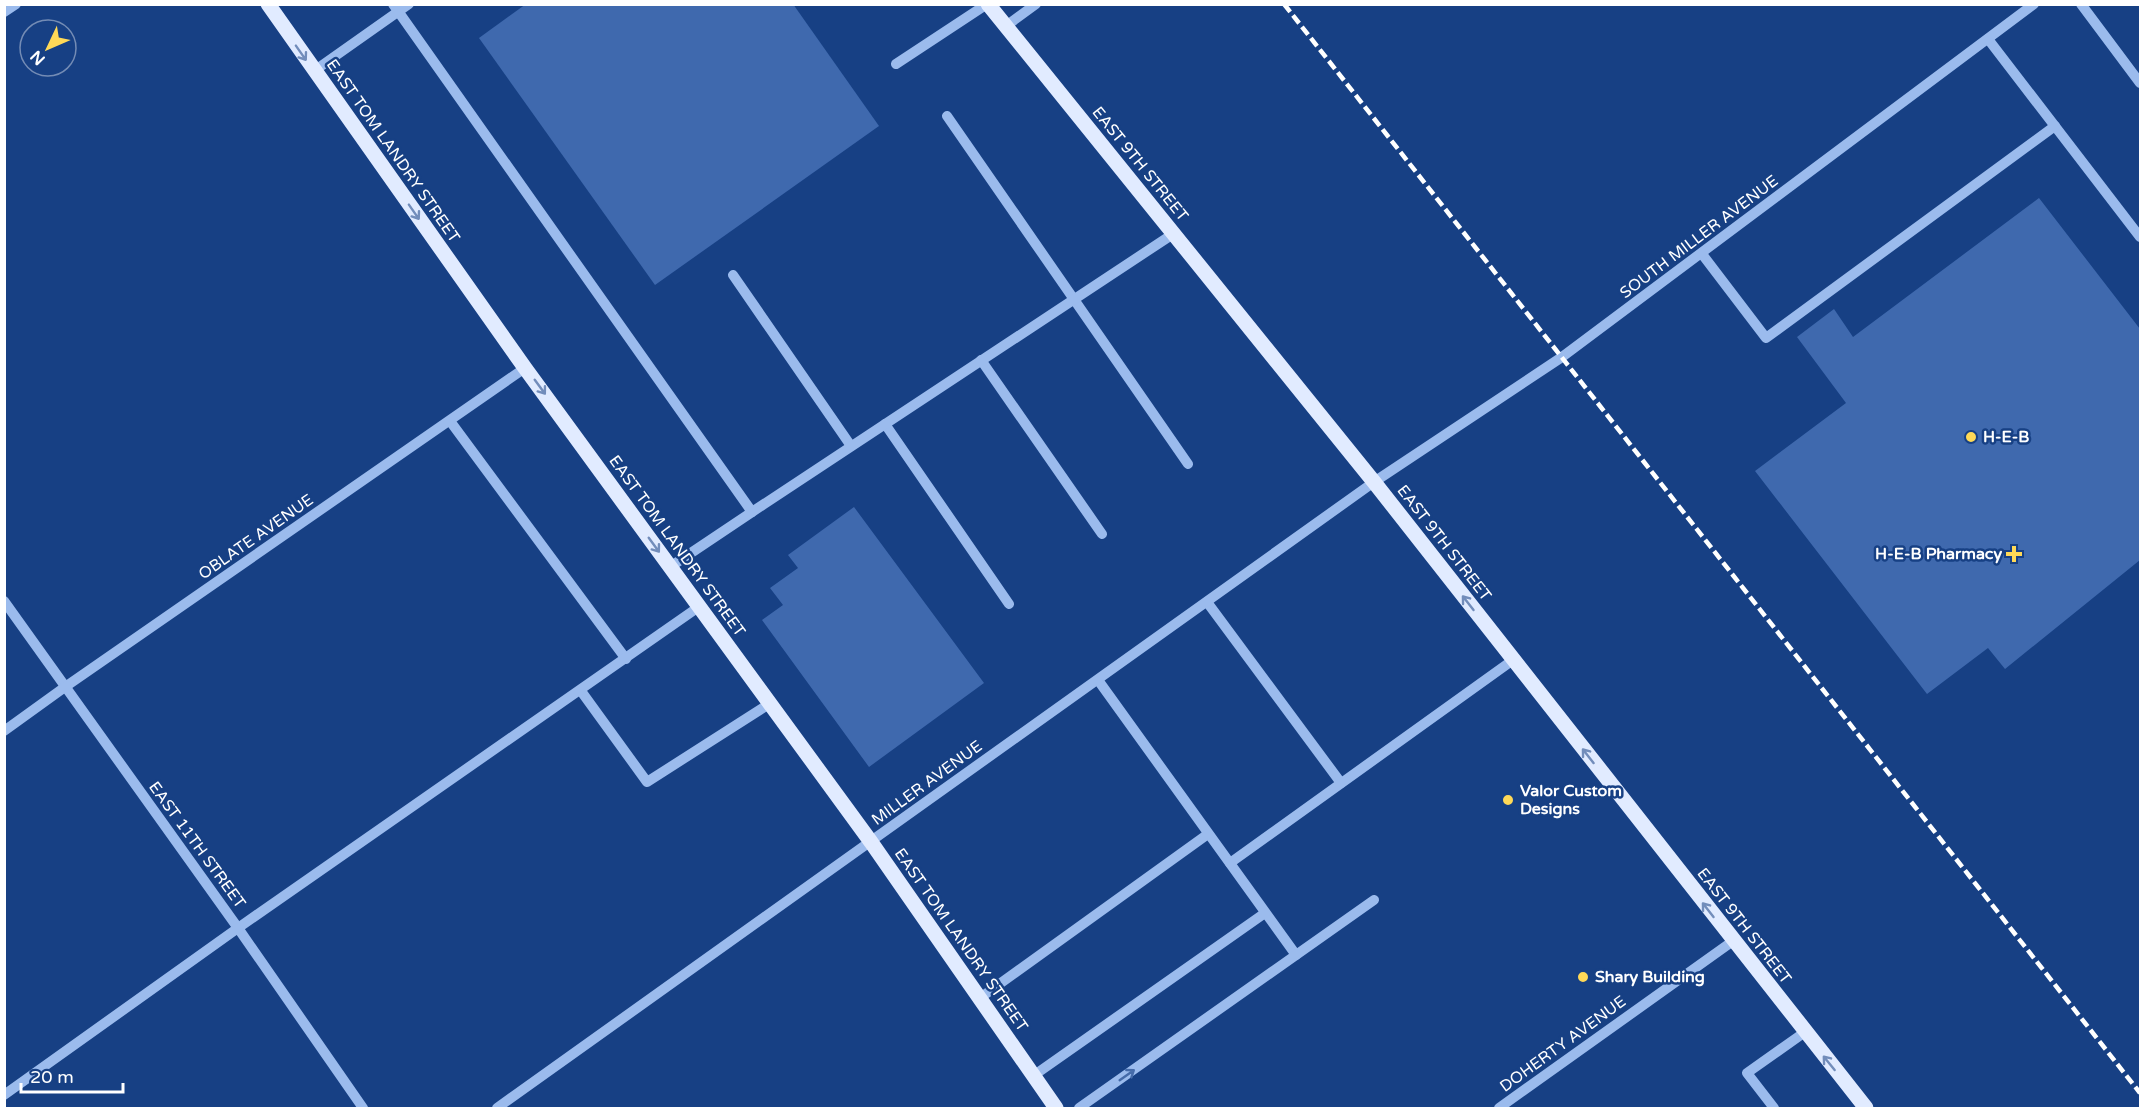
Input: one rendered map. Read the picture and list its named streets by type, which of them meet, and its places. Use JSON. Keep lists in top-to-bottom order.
{
  "streets": {
    "main road": ["EAST TOM LANDRY STREET", "EAST 9TH STREET"],
    "street": [
      "SOUTH MILLER AVENUE",
      "OBLATE AVENUE",
      "MILLER AVENUE",
      "EAST 11TH STREET",
      "DOHERTY AVENUE"
    ]
  },
  "crossings": [
    ["EAST TOM LANDRY STREET", "OBLATE AVENUE"],
    ["EAST TOM LANDRY STREET", "MILLER AVENUE"],
    ["EAST 9TH STREET", "SOUTH MILLER AVENUE"],
    ["EAST 9TH STREET", "MILLER AVENUE"],
    ["EAST 9TH STREET", "DOHERTY AVENUE"],
    ["SOUTH MILLER AVENUE", "MILLER AVENUE"],
    ["OBLATE AVENUE", "EAST 11TH STREET"]
  ],
  "one_way": ["EAST TOM LANDRY STREET", "EAST 9TH STREET"],
  "places": {
    "other": ["H-E-B", "Valor Custom Designs", "Shary Building"],
    "health": ["H-E-B Pharmacy"]
  },
  "scale_bar": "20 m",
  "north": "bottom left"
}
